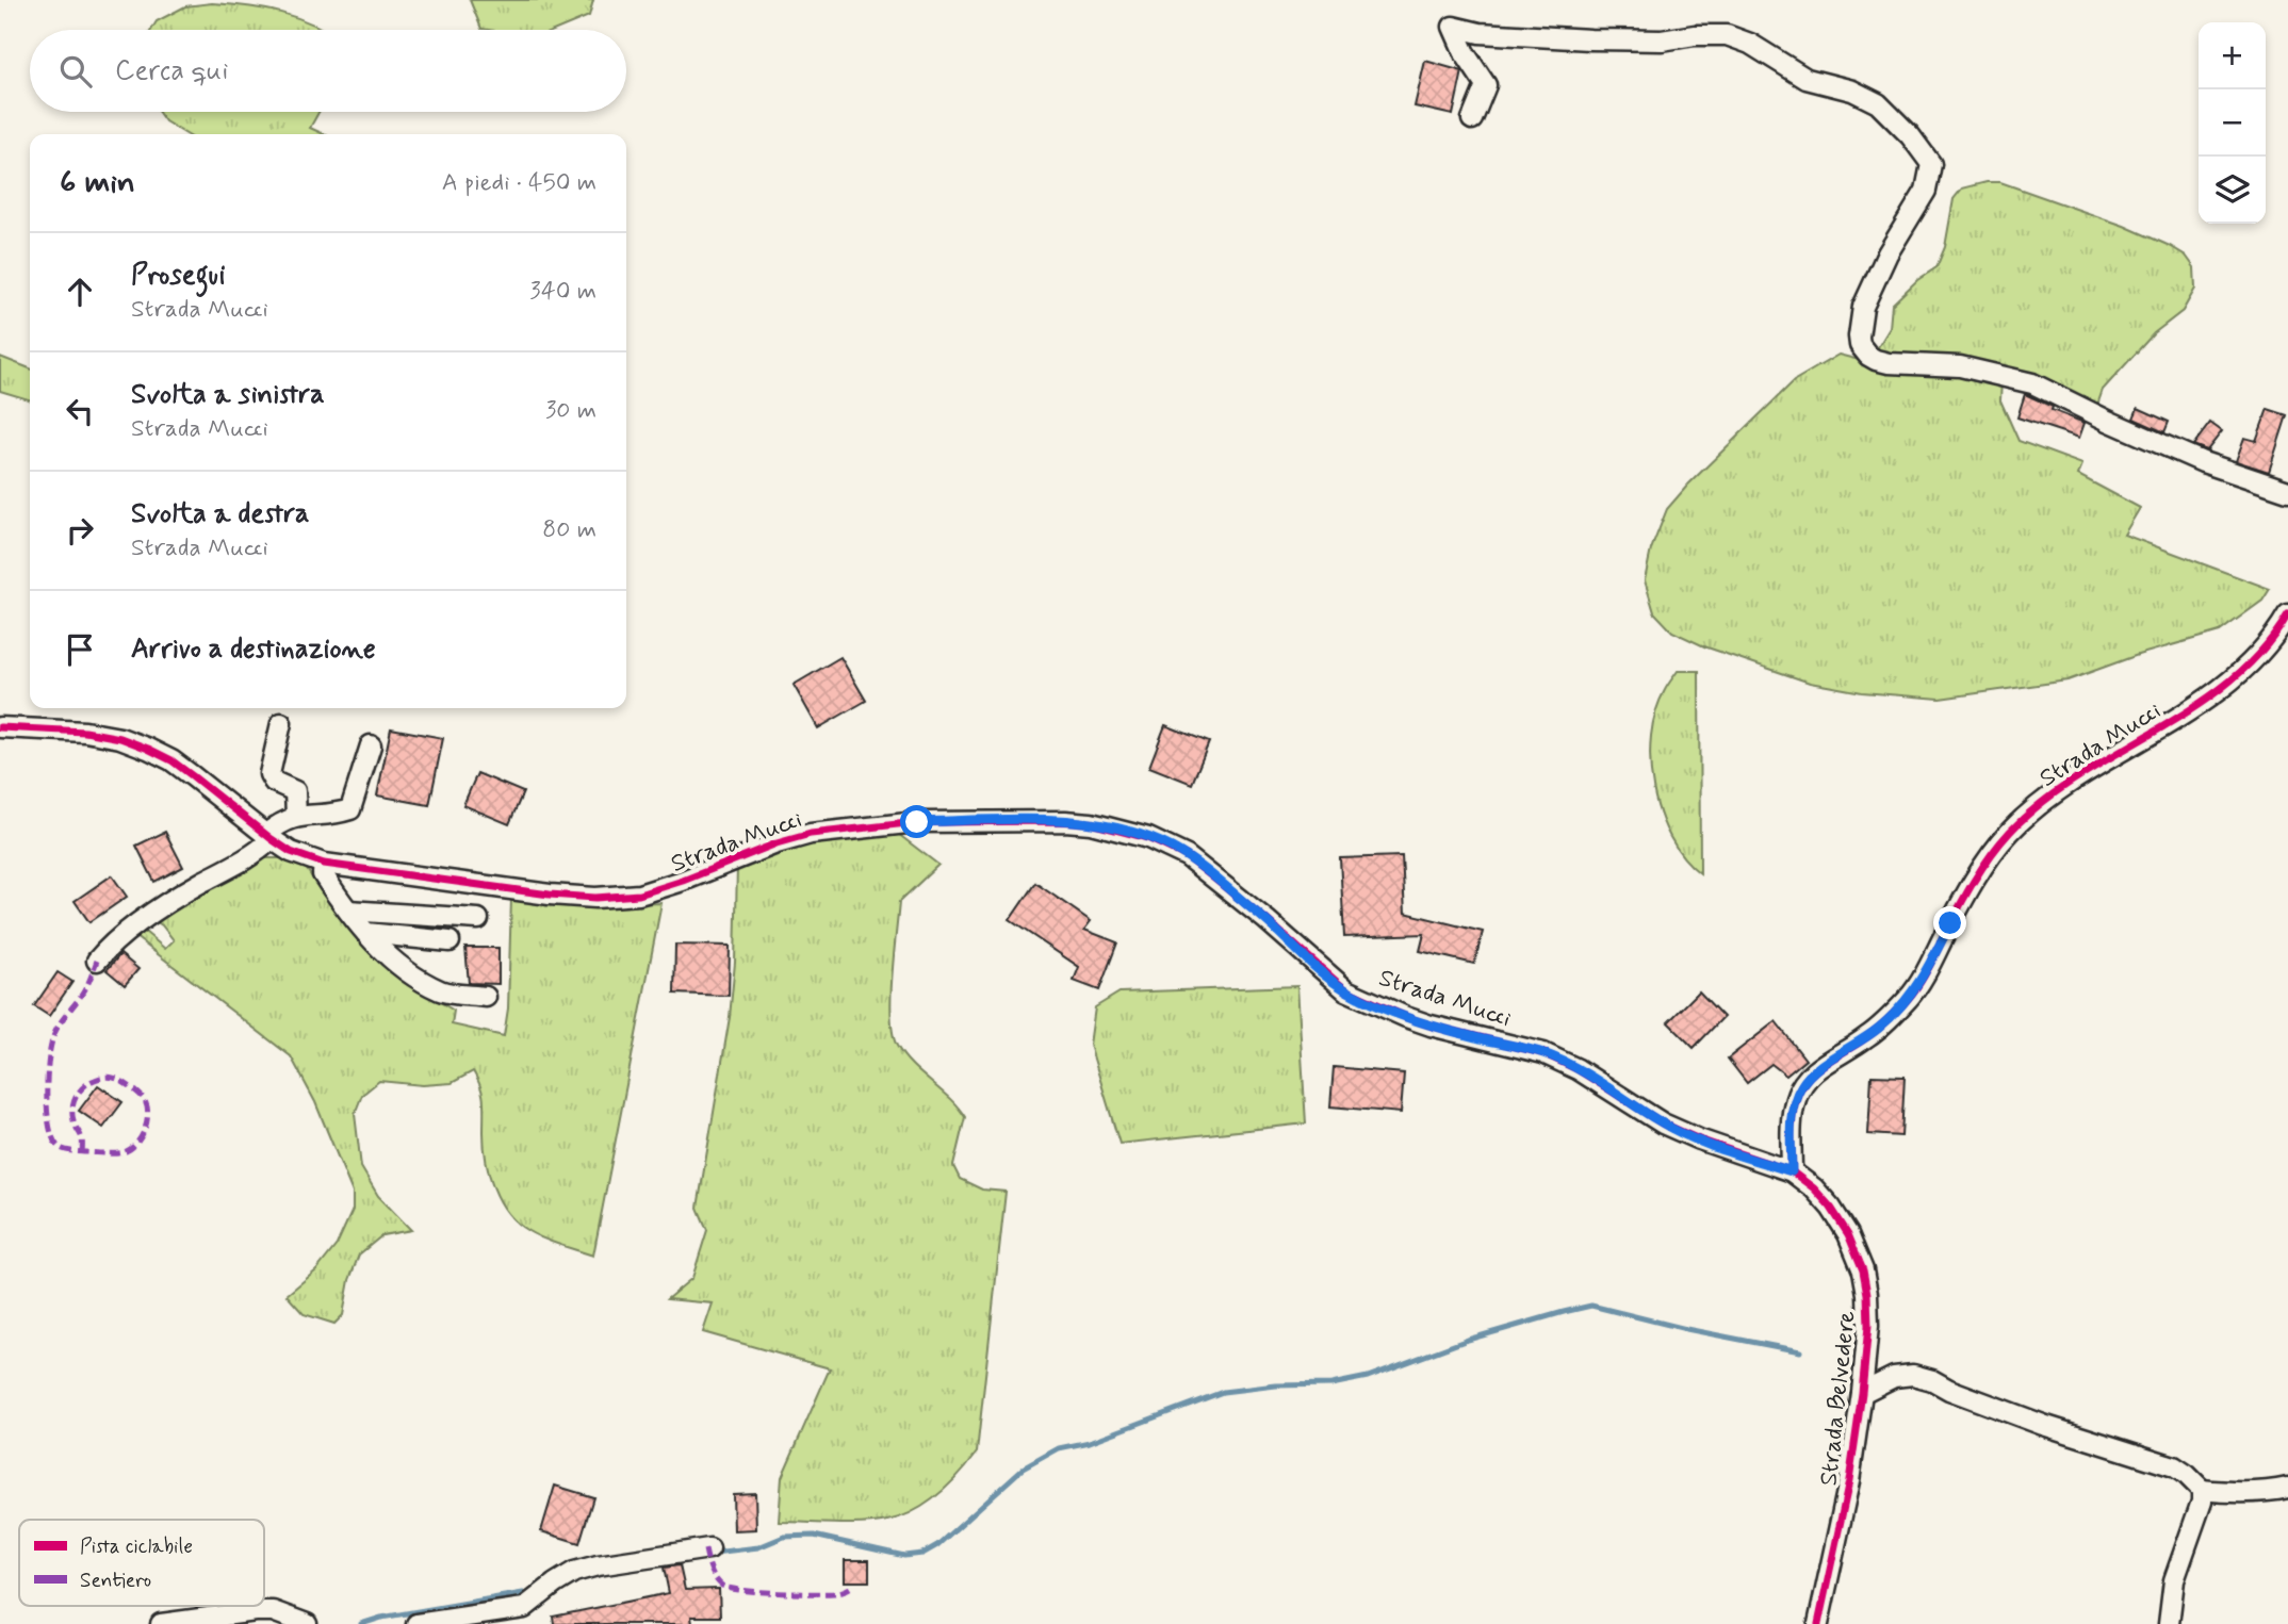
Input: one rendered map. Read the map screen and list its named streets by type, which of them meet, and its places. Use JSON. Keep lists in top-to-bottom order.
{
  "streets": {
    "street": ["Strada Mucci", "Strada Belvedere"]
  },
  "crossings": [
    ["Strada Mucci", "Strada Belvedere"]
  ],
  "legend": ["Pista ciclabile", "Sentiero"],
  "page": {
    "map_buttons": ["+", "−"],
    "search": "Cerca qui",
    "heading": ["6 min", "A piedi · 450 m"],
    "list": [
      ["Prosegui", "Strada Mucci", "340 m"],
      ["Svolta a sinistra", "Strada Mucci", "30 m"],
      ["Svolta a destra", "Strada Mucci", "80 m"],
      "Arrivo a destinazione"
    ]
  }
}
